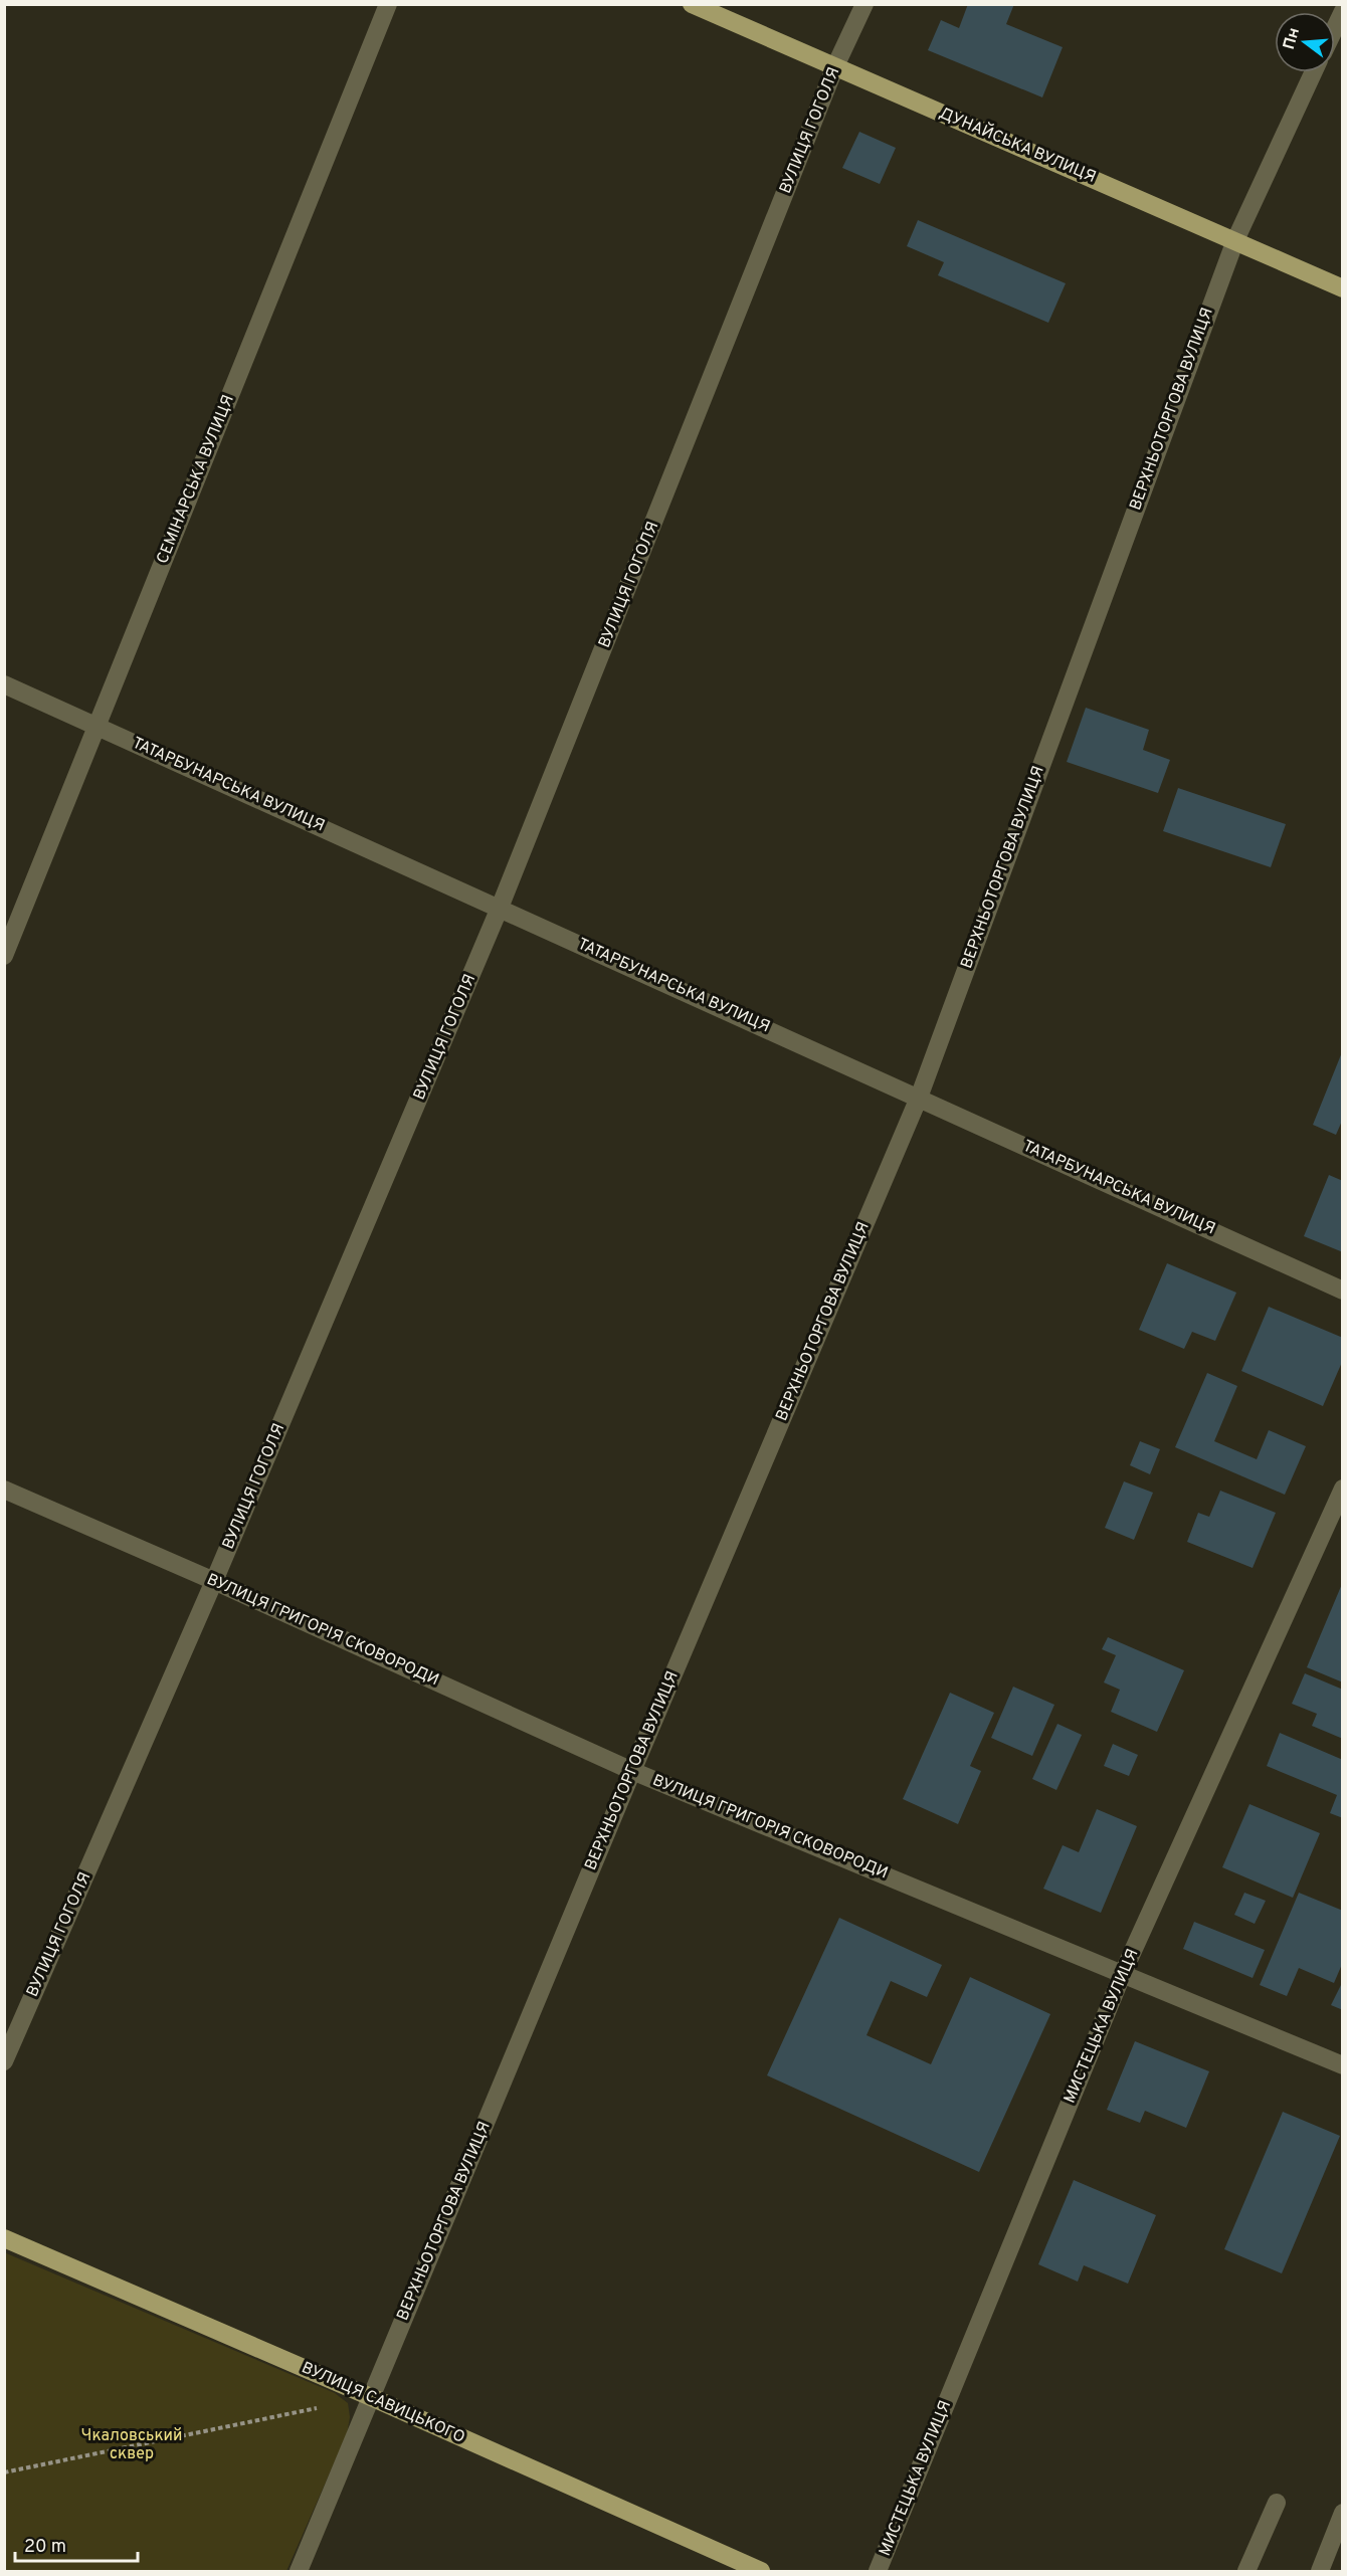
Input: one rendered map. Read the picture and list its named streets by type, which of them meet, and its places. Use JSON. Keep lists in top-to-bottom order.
{
  "streets": {
    "main road": ["ДУНАЙСЬКА ВУЛИЦЯ", "ВУЛИЦЯ САВИЦЬКОГО"],
    "street": [
      "ВУЛИЦЯ ГОГОЛЯ",
      "ВЕРХНЬОТОРГОВА ВУЛИЦЯ",
      "СЕМІНАРСЬКА ВУЛИЦЯ",
      "ТАТАРБУНАРСЬКА ВУЛИЦЯ",
      "ВУЛИЦЯ ГРИГОРІЯ СКОВОРОДИ",
      "МИСТЕЦЬКА ВУЛИЦЯ"
    ]
  },
  "crossings": [
    ["ВУЛИЦЯ ГОГОЛЯ", "ДУНАЙСЬКА ВУЛИЦЯ"],
    ["ВУЛИЦЯ ГОГОЛЯ", "ТАТАРБУНАРСЬКА ВУЛИЦЯ"],
    ["ВУЛИЦЯ ГОГОЛЯ", "ВУЛИЦЯ ГРИГОРІЯ СКОВОРОДИ"],
    ["ДУНАЙСЬКА ВУЛИЦЯ", "ВЕРХНЬОТОРГОВА ВУЛИЦЯ"],
    ["ВЕРХНЬОТОРГОВА ВУЛИЦЯ", "ТАТАРБУНАРСЬКА ВУЛИЦЯ"],
    ["ВЕРХНЬОТОРГОВА ВУЛИЦЯ", "ВУЛИЦЯ ГРИГОРІЯ СКОВОРОДИ"],
    ["ВЕРХНЬОТОРГОВА ВУЛИЦЯ", "ВУЛИЦЯ САВИЦЬКОГО"],
    ["СЕМІНАРСЬКА ВУЛИЦЯ", "ТАТАРБУНАРСЬКА ВУЛИЦЯ"],
    ["ВУЛИЦЯ ГРИГОРІЯ СКОВОРОДИ", "МИСТЕЦЬКА ВУЛИЦЯ"]
  ],
  "parks": ["Чкаловський сквер"],
  "scale_bar": "20 m",
  "north": "left"
}
